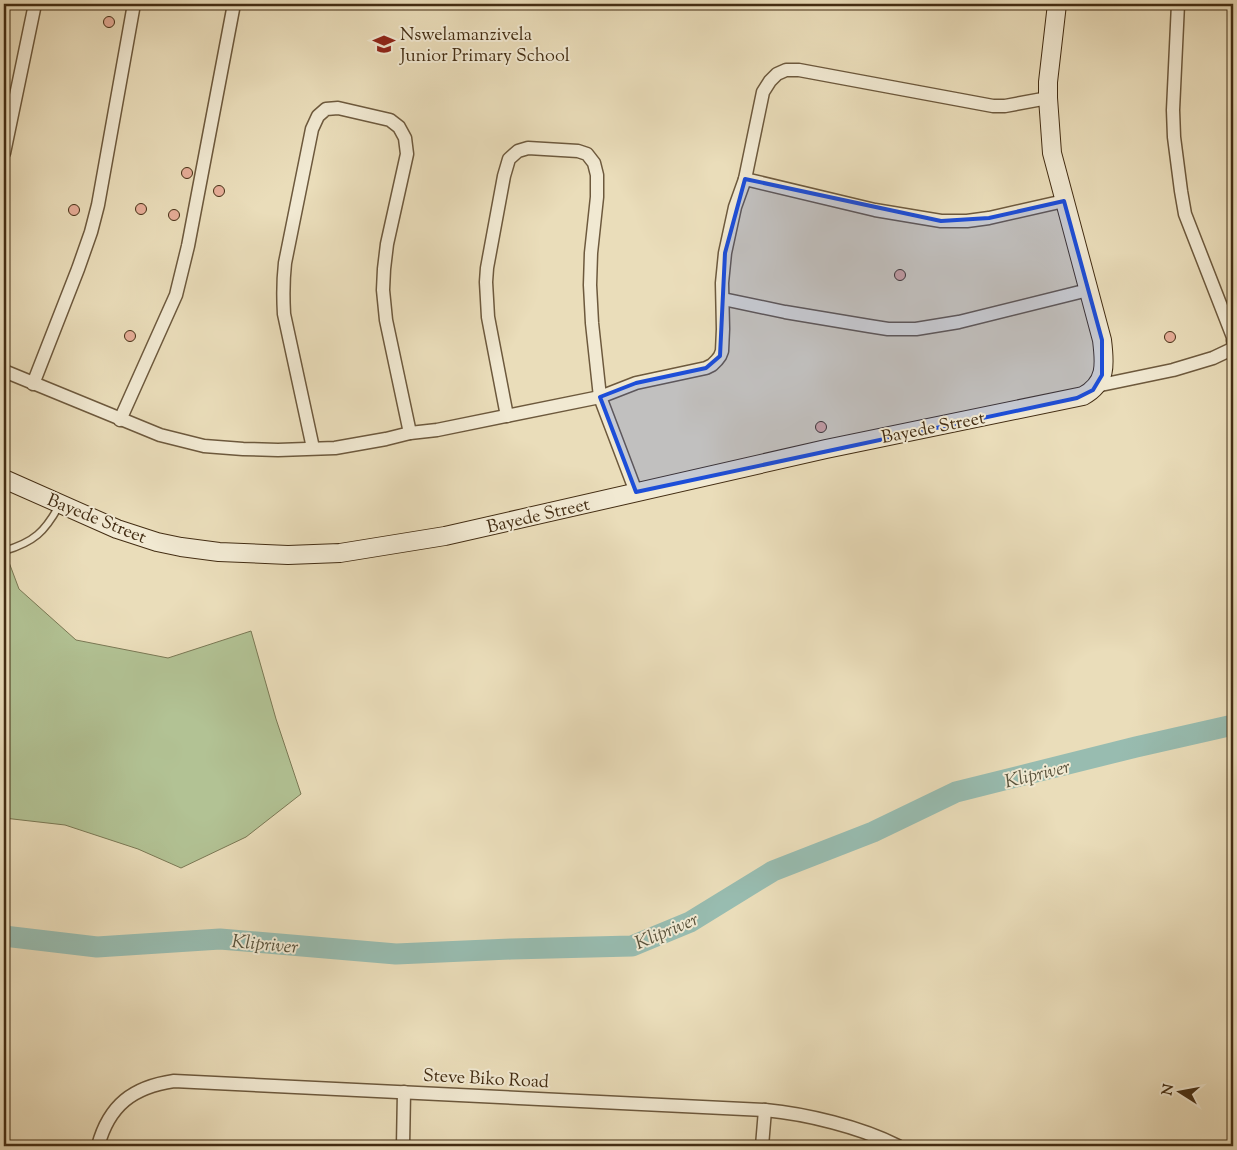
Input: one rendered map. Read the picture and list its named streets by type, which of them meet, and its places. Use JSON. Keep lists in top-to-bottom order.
{
  "streets": {
    "street": ["Bayede Street", "Steve Biko Road"]
  },
  "water": ["Klipriver"],
  "places": {
    "school or university": ["Nswelamanzivela Junior Primary School"]
  },
  "north": "left"
}
